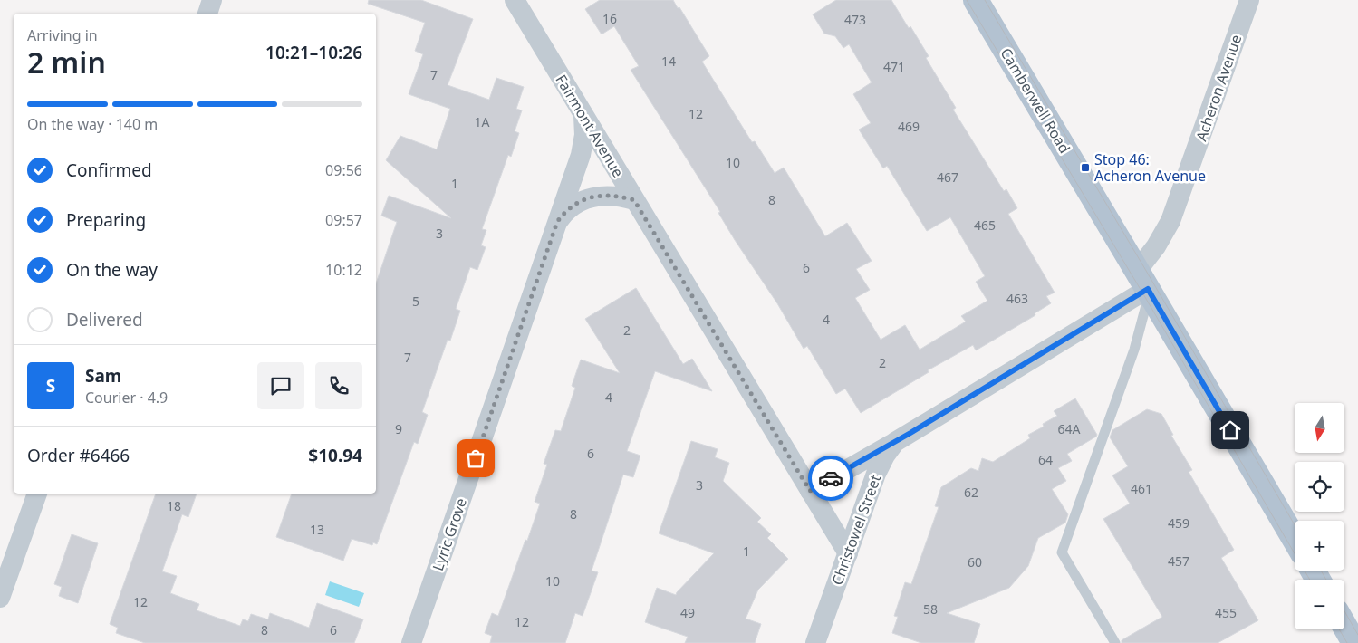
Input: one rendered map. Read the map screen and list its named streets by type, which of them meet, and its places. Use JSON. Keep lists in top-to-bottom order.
{
  "streets": {
    "main road": ["Camberwell Road"],
    "street": [
      "Acheron Avenue",
      "Fairmont Avenue",
      "Christowel Street",
      "Lyric Grove"
    ]
  },
  "crossings": [
    ["Acheron Avenue", "Camberwell Road"],
    ["Acheron Avenue", "Christowel Street"],
    ["Camberwell Road", "Christowel Street"],
    ["Fairmont Avenue", "Christowel Street"],
    ["Fairmont Avenue", "Lyric Grove"]
  ],
  "places": {
    "transit": ["Stop 46: Acheron Avenue"]
  },
  "house_numbers": [
    "16",
    "473",
    "14",
    "471",
    "7",
    "12",
    "1A",
    "469",
    "10",
    "467",
    "1",
    "8",
    "465",
    "3",
    "6",
    "463",
    "5",
    "4",
    "2",
    "7",
    "2",
    "4",
    "9",
    "64A",
    "6",
    "64",
    "3",
    "461",
    "62",
    "18",
    "8",
    "459",
    "13",
    "1",
    "457",
    "60",
    "10",
    "12",
    "58",
    "49",
    "455",
    "12",
    "8",
    "6"
  ],
  "north": "bottom",
  "page": {
    "heading": ["2 min", "Arriving in", "10:21–10:26"],
    "panel": [
      "Sam",
      "Courier · 4.9",
      "Order #6466",
      "$10.94"
    ],
    "bar": "On the way · 140 m",
    "list": [
      ["Confirmed", "09:56"],
      ["Preparing", "09:57"],
      ["On the way", "10:12"],
      "Delivered"
    ],
    "round": "S",
    "map_buttons": ["+", "−"]
  }
}
